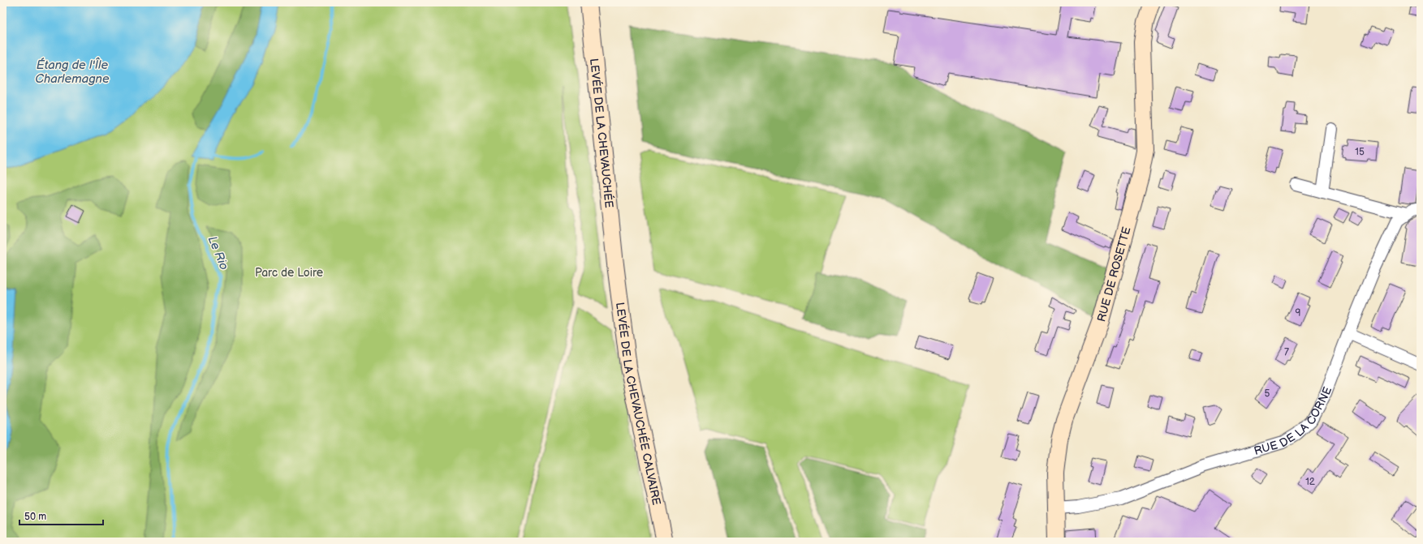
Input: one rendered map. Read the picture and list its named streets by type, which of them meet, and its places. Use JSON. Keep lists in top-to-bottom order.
{
  "streets": {
    "street": [
      "LEVÉE DE LA CHEVAUCHÉE",
      "RUE DE ROSETTE",
      "LEVÉE DE LA CHEVAUCHÉE CALVAIRE",
      "RUE DE LA CORNE"
    ]
  },
  "crossings": [
    ["LEVÉE DE LA CHEVAUCHÉE", "LEVÉE DE LA CHEVAUCHÉE CALVAIRE"],
    ["RUE DE ROSETTE", "RUE DE LA CORNE"]
  ],
  "water": ["Étang de l'Île Charlemagne", "Le Rio"],
  "parks": ["Parc de Loire"],
  "house_numbers": [
    "15",
    "9",
    "7",
    "5",
    "12"
  ],
  "scale_bar": "50 m"
}
